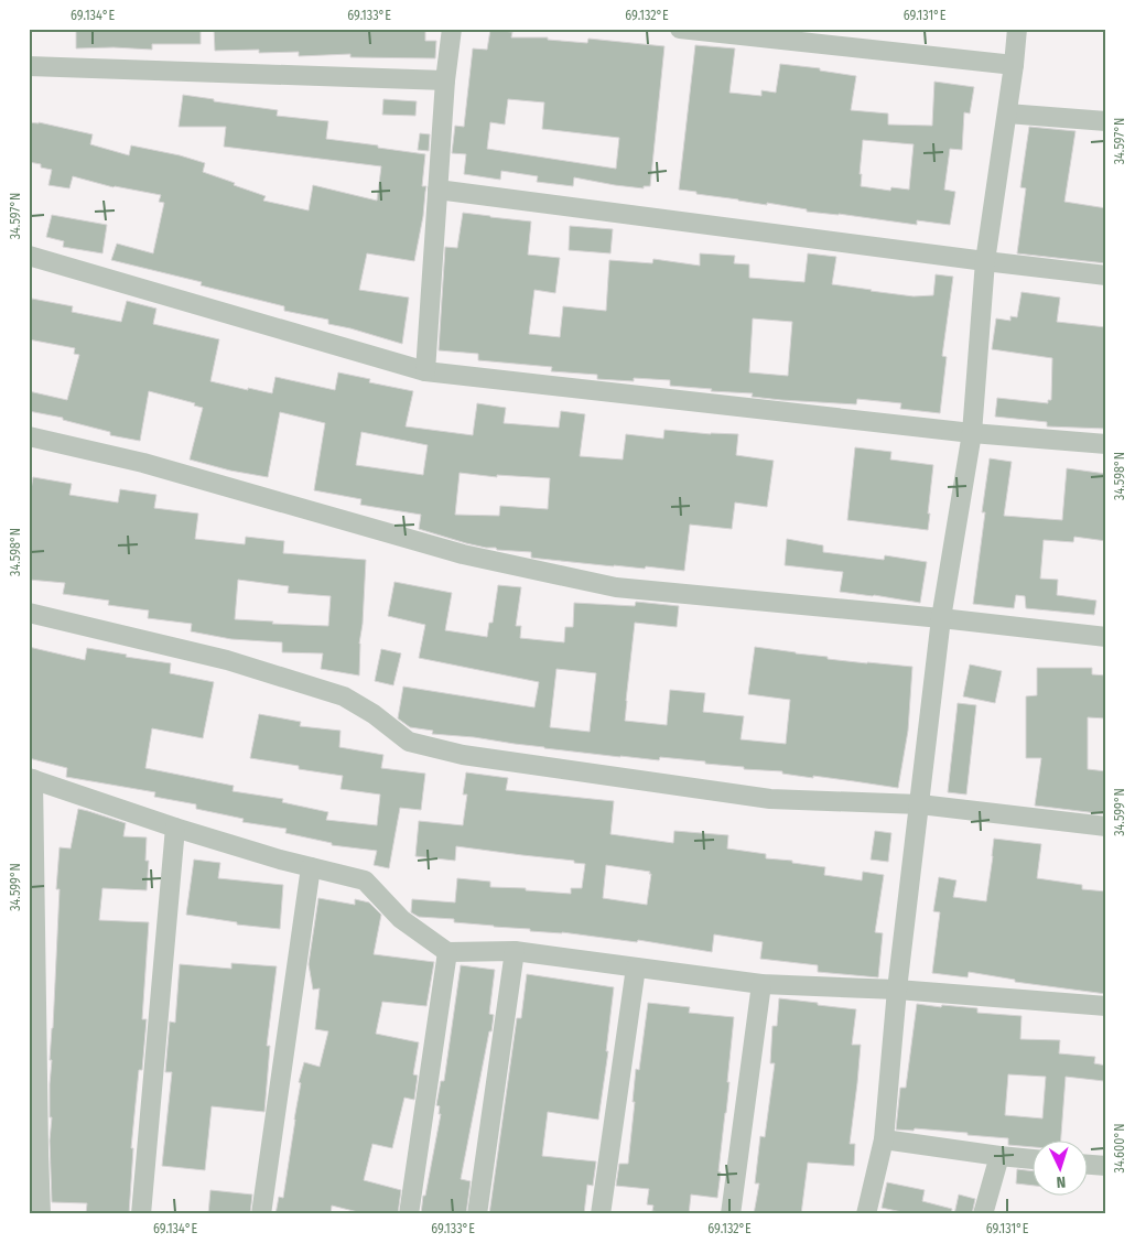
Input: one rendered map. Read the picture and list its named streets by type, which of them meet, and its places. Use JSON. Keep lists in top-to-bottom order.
{
  "north": "bottom",
  "coordinates": [
    "69.134°E",
    "69.133°E",
    "69.132°E",
    "69.131°E",
    "34.597°N",
    "34.598°N",
    "34.599°N",
    "34.600°N"
  ]
}
